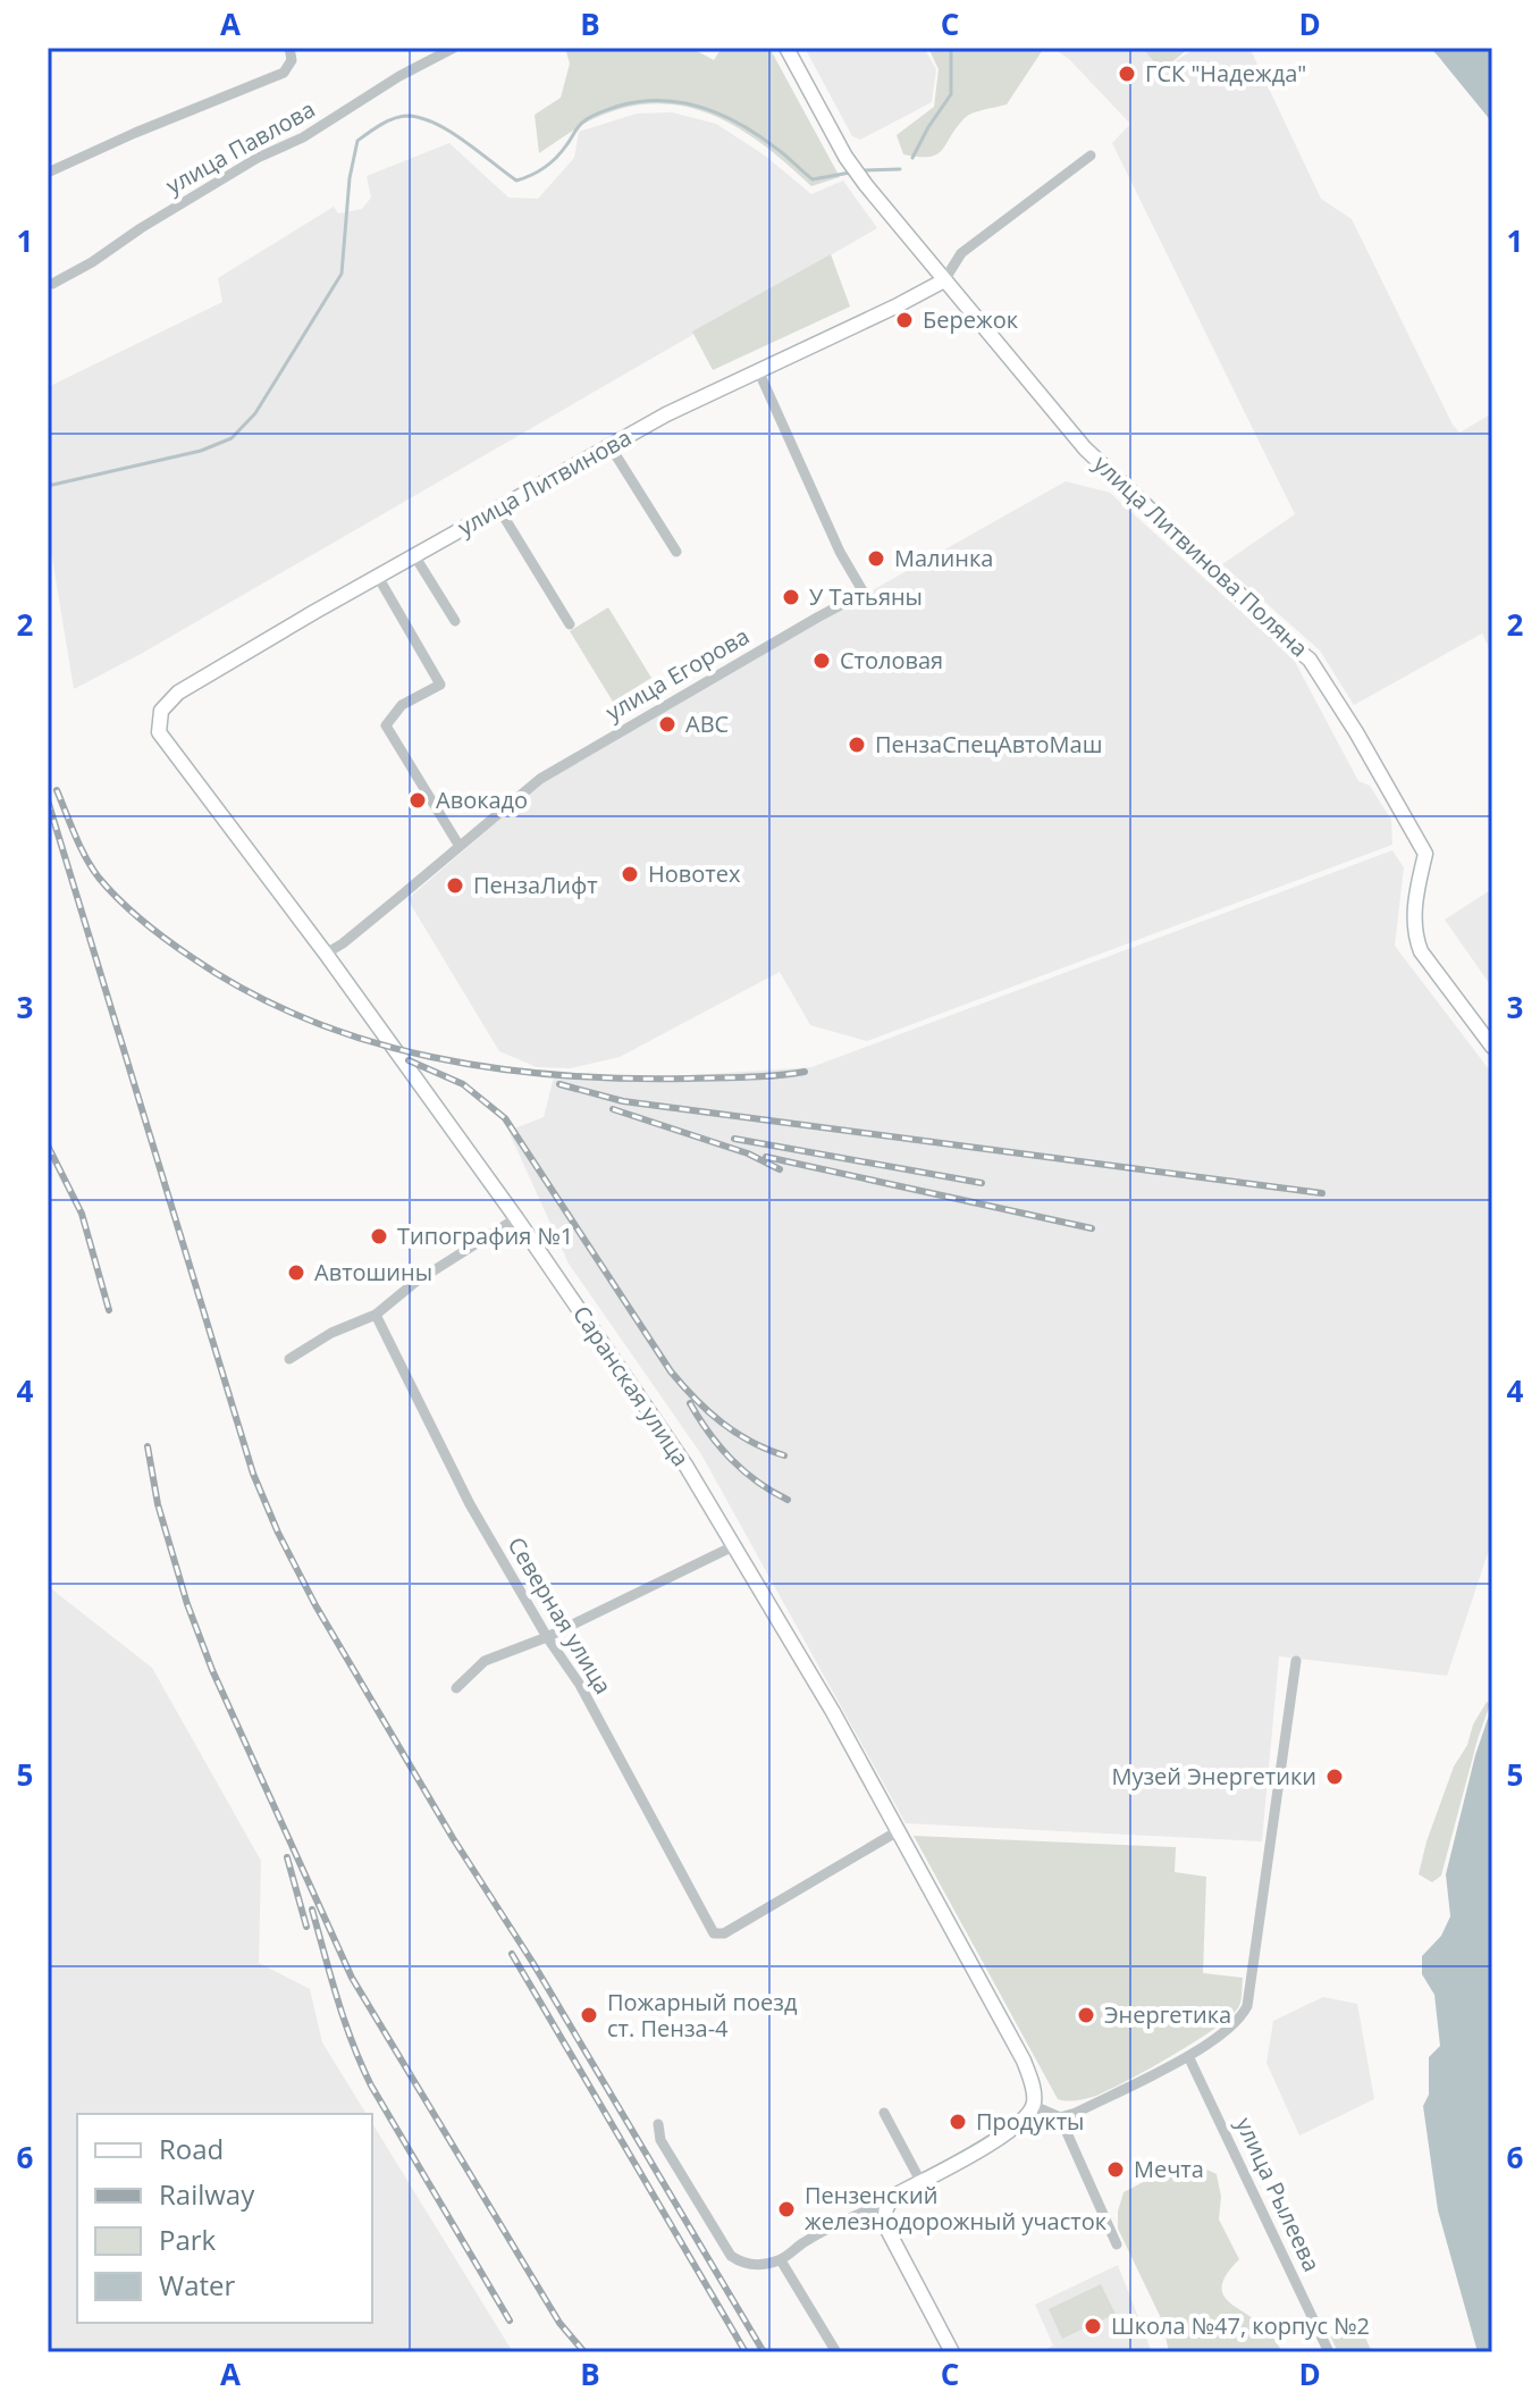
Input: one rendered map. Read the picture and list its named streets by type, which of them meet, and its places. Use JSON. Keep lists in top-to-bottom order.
{
  "streets": {
    "main road": ["улица Литвинова", "улица Литвинова Поляна", "Саранская улица"],
    "street": [
      "улица Павлова",
      "улица Егорова",
      "Северная улица",
      "улица Рылеева"
    ]
  },
  "crossings": [
    ["улица Литвинова", "улица Литвинова Поляна"],
    ["улица Литвинова", "улица Егорова"],
    ["улица Литвинова", "Саранская улица"],
    ["улица Егорова", "Саранская улица"],
    ["Саранская улица", "Северная улица"]
  ],
  "places": [
    "ГСК \"Надежда\"",
    "Бережок",
    "Малинка",
    "У Татьяны",
    "Столовая",
    "ABC",
    "ПензаСпецАвтоМаш",
    "Авокадо",
    "Новотех",
    "ПензаЛифт",
    "Типография №1",
    "Автошины",
    "Музей Энергетики",
    "Пожарный поезд ст. Пенза-4",
    "Энергетика",
    "Продукты",
    "Мечта",
    "Пензенский железнодорожный участок",
    "Школа №47, корпус №2"
  ],
  "legend": [
    "Road",
    "Railway",
    "Park",
    "Water"
  ],
  "grid": {
    "columns": [
      "A",
      "B",
      "C",
      "D"
    ],
    "rows": [
      "1",
      "2",
      "3",
      "4",
      "5",
      "6"
    ]
  }
}
